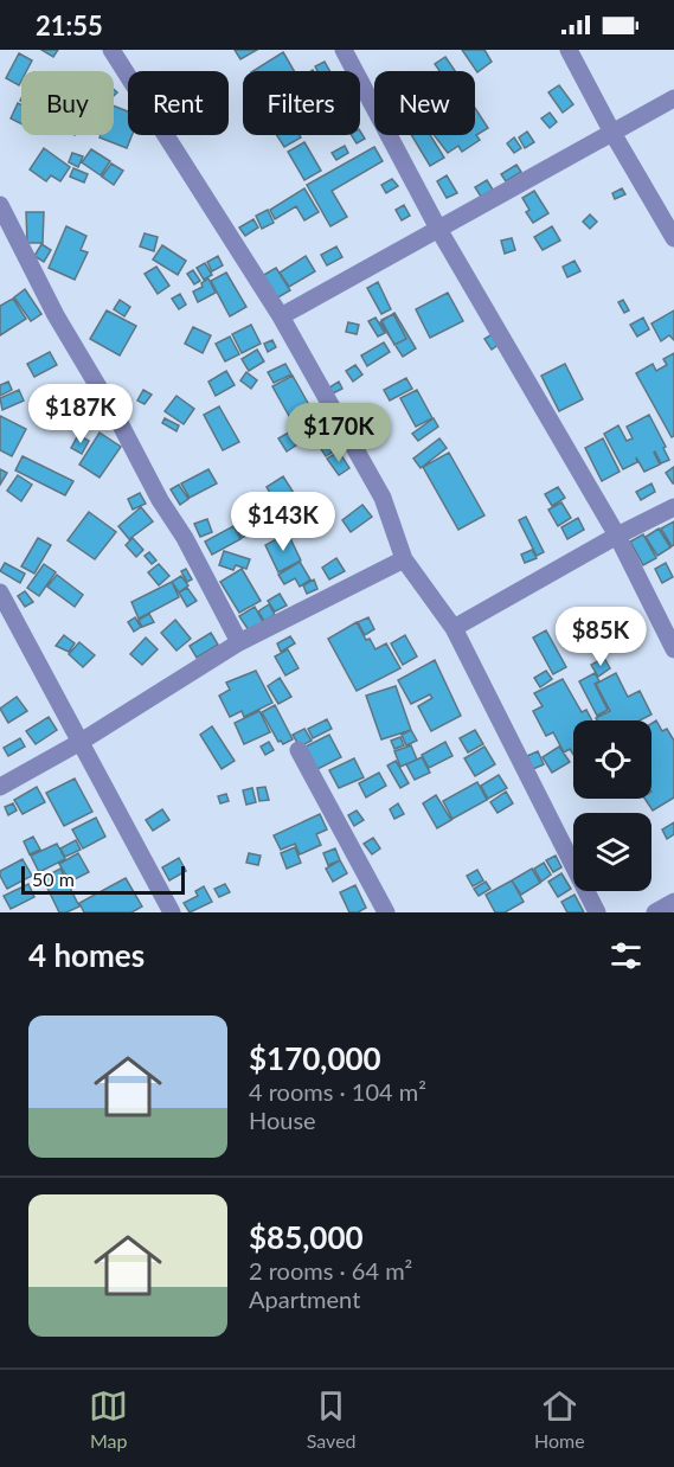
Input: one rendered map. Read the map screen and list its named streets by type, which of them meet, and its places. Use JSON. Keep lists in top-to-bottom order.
{
  "scale_bar": "50 m",
  "page": {
    "status": "21:55",
    "chip": [
      "Buy",
      "Rent",
      "Filters",
      "New"
    ],
    "price": [
      "$187K",
      "$170K",
      "$143K",
      "$85K"
    ],
    "scale": "50 m",
    "heading": "4 homes",
    "list": [
      {
        "name": "$170,000",
        "note": "4 rooms · 104 m² · House"
      },
      {
        "name": "$85,000",
        "note": "2 rooms · 64 m² · Apartment"
      }
    ],
    "tabs": ["Map", "Saved", "Home"]
  }
}
